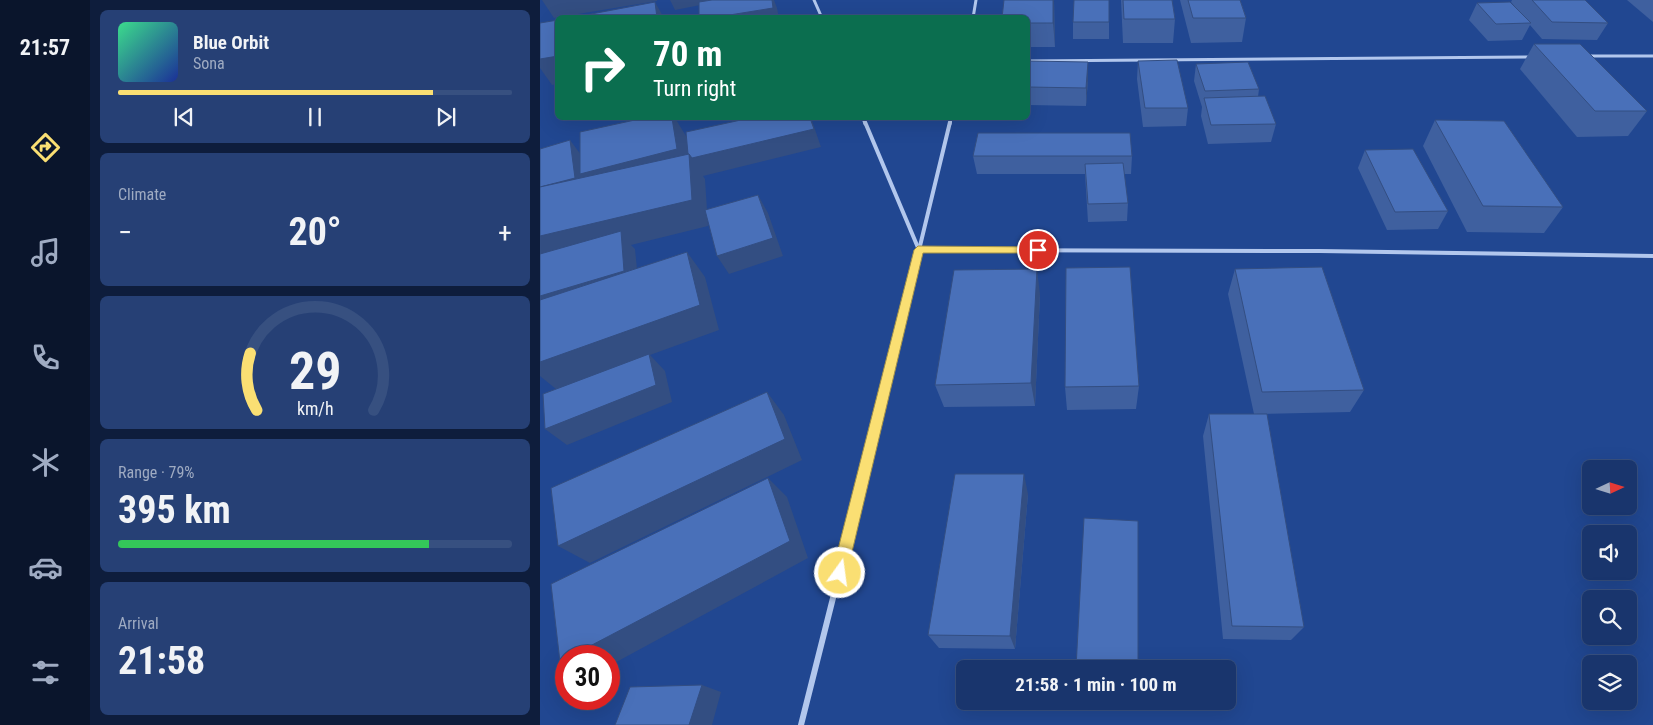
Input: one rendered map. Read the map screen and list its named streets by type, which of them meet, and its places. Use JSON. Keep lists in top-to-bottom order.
{
  "north": "right",
  "page": {
    "tabs": "21:57",
    "turn": ["70 m", "Turn right"],
    "song": ["Blue Orbit", "Sona"],
    "tile": [
      "Climate",
      ["Range · 79%", "395 km"],
      ["Arrival", "21:58"]
    ],
    "heat": ["−", "20°", "+"],
    "limit": "30",
    "trip": "21:58 · 1 min · 100 m",
    "gauge": ["29", "km/h"]
  }
}
